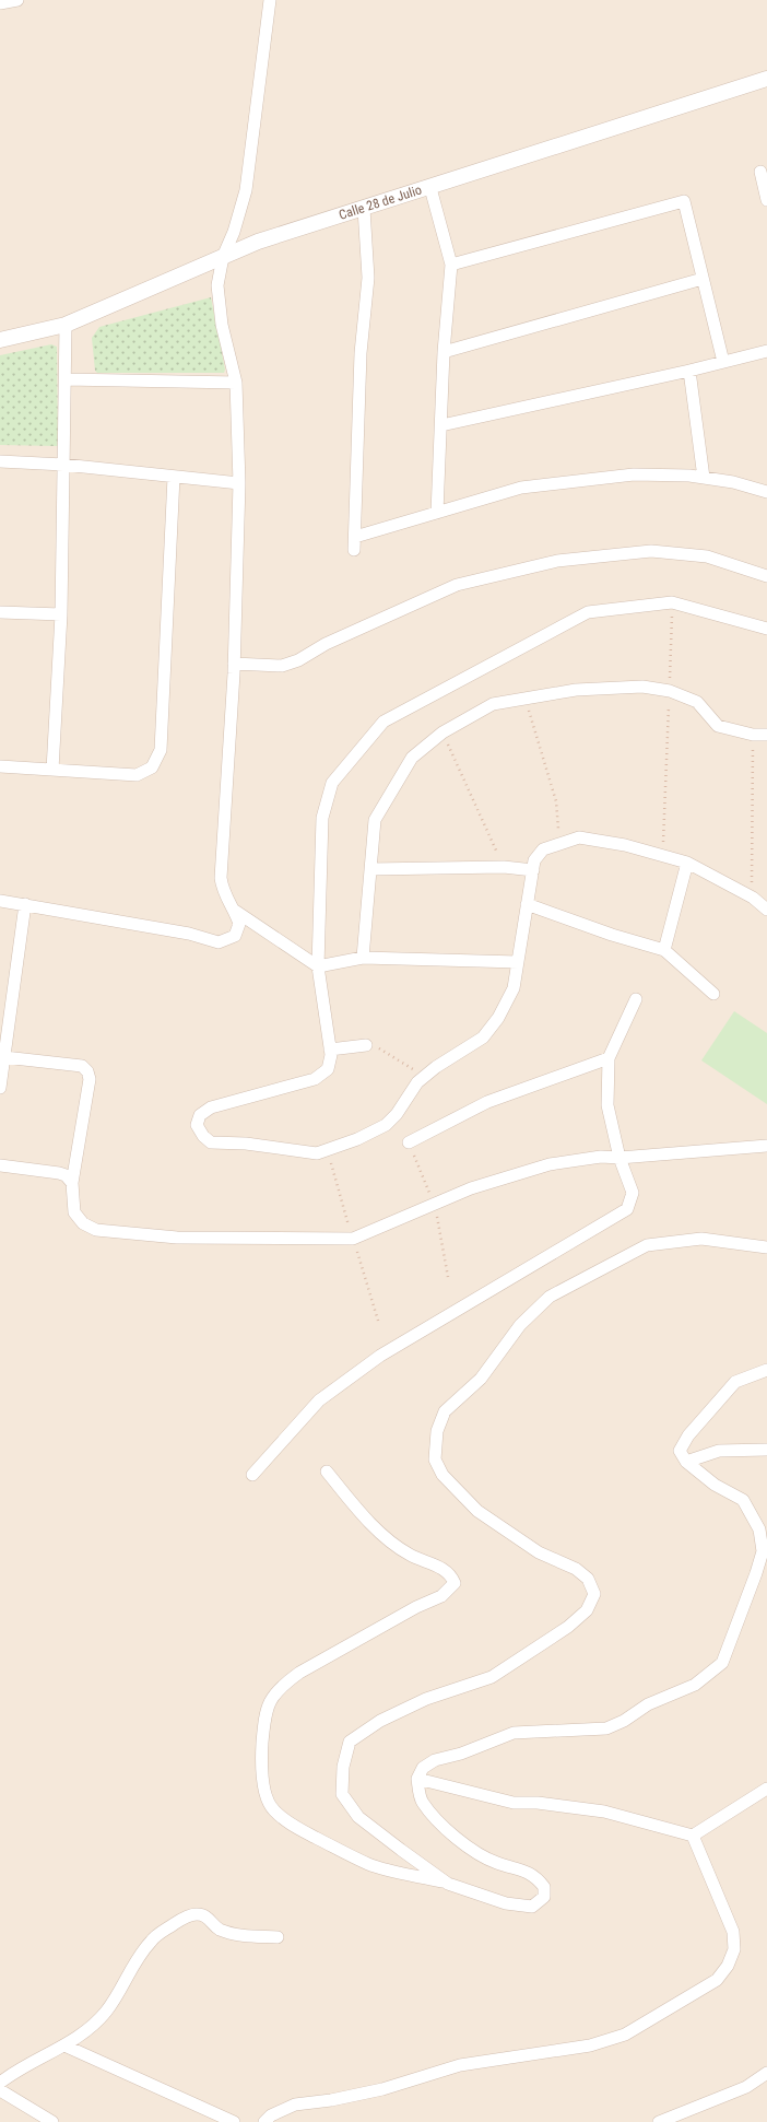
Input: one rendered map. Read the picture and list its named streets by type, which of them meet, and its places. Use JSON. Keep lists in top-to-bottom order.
{
  "streets": {
    "street": ["Calle 28 de Julio"]
  }
}
